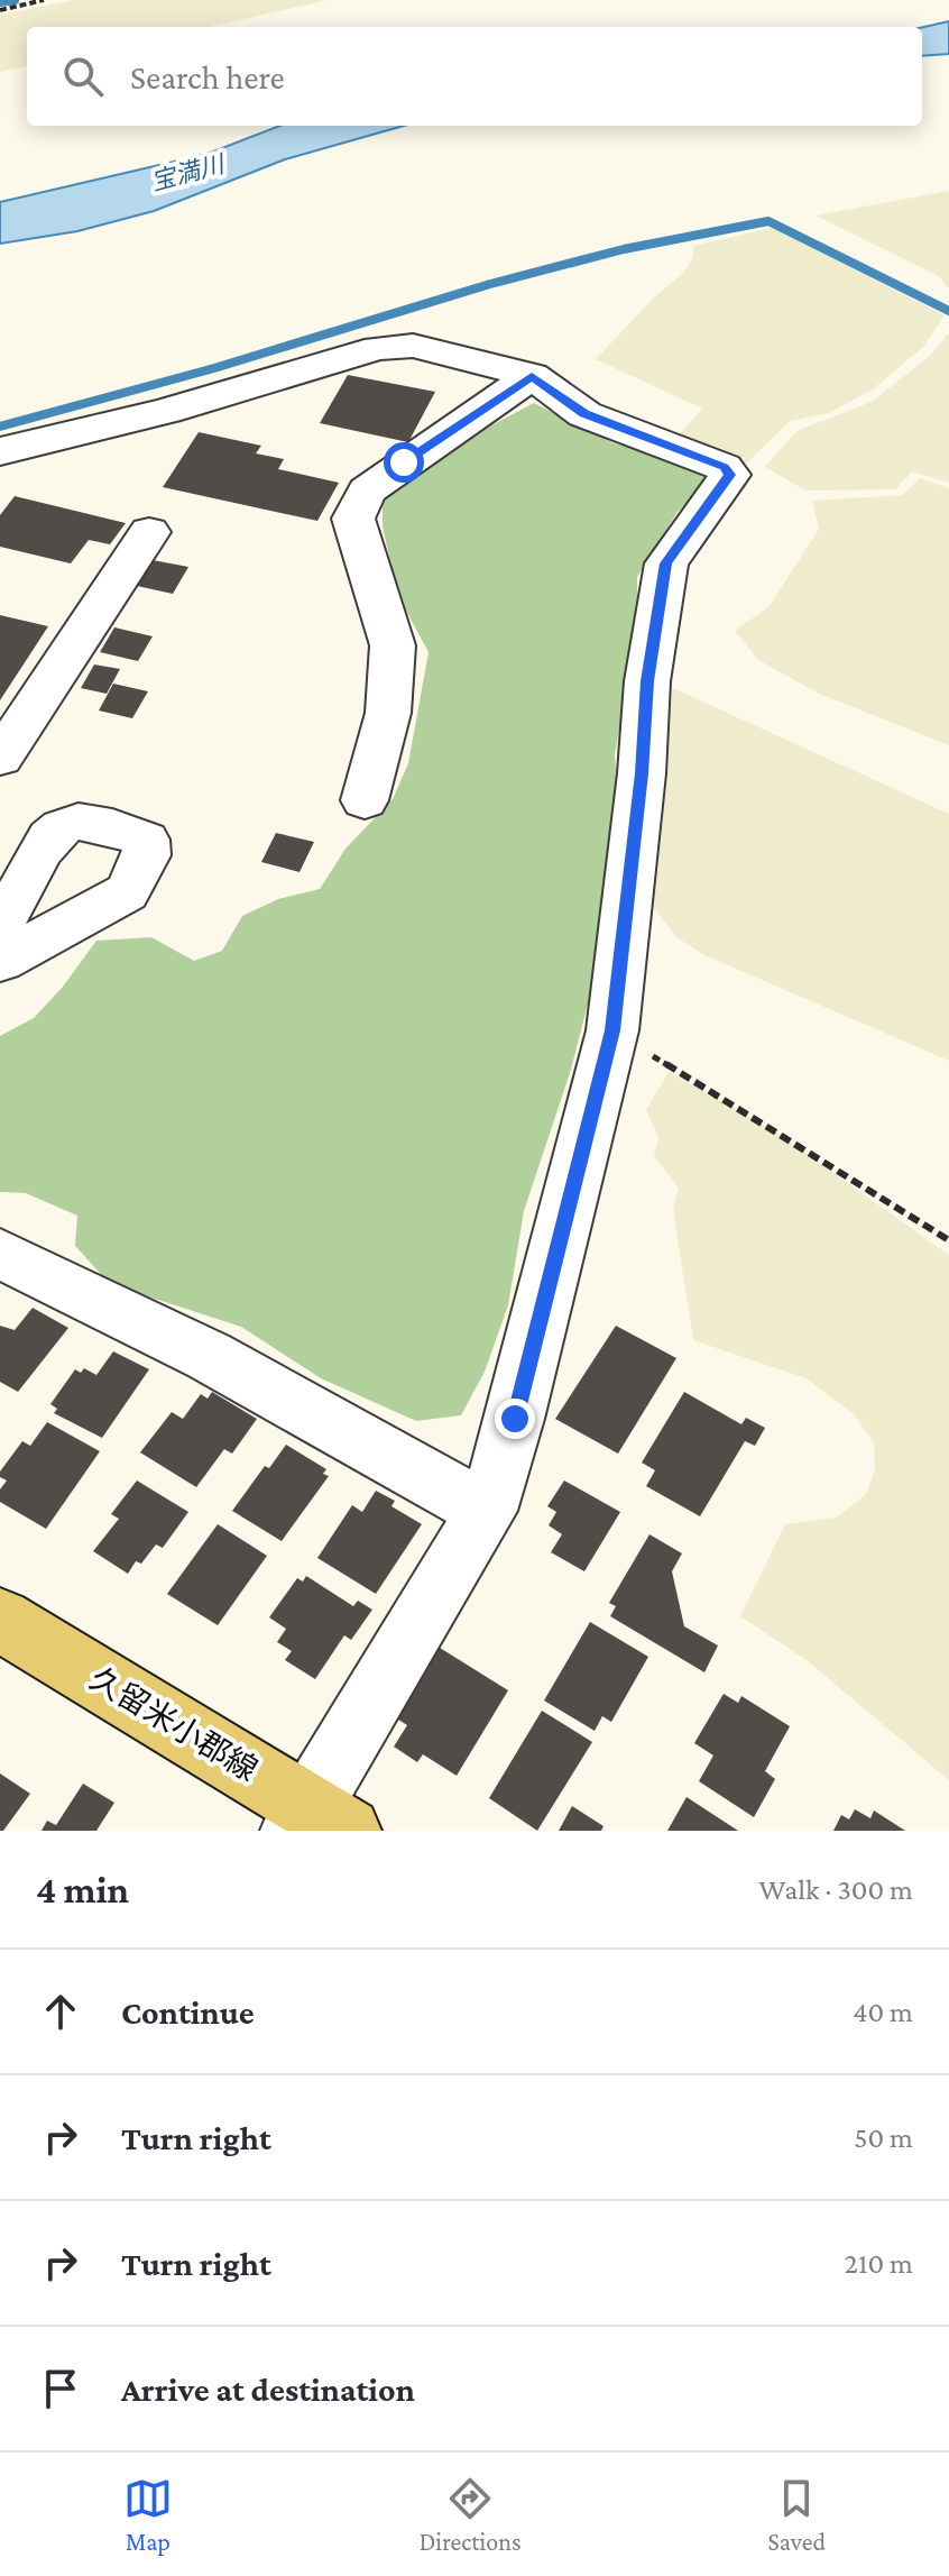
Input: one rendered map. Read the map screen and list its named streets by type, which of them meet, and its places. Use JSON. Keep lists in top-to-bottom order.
{
  "streets": {
    "main road": ["久留米小郡線"]
  },
  "water": ["宝満川"],
  "page": {
    "search": "Search here",
    "heading": ["4 min", "Walk · 300 m"],
    "list": [
      ["Continue", "40 m"],
      ["Turn right", "50 m"],
      ["Turn right", "210 m"],
      "Arrive at destination"
    ],
    "nav": ["Map", "Directions", "Saved"]
  }
}
